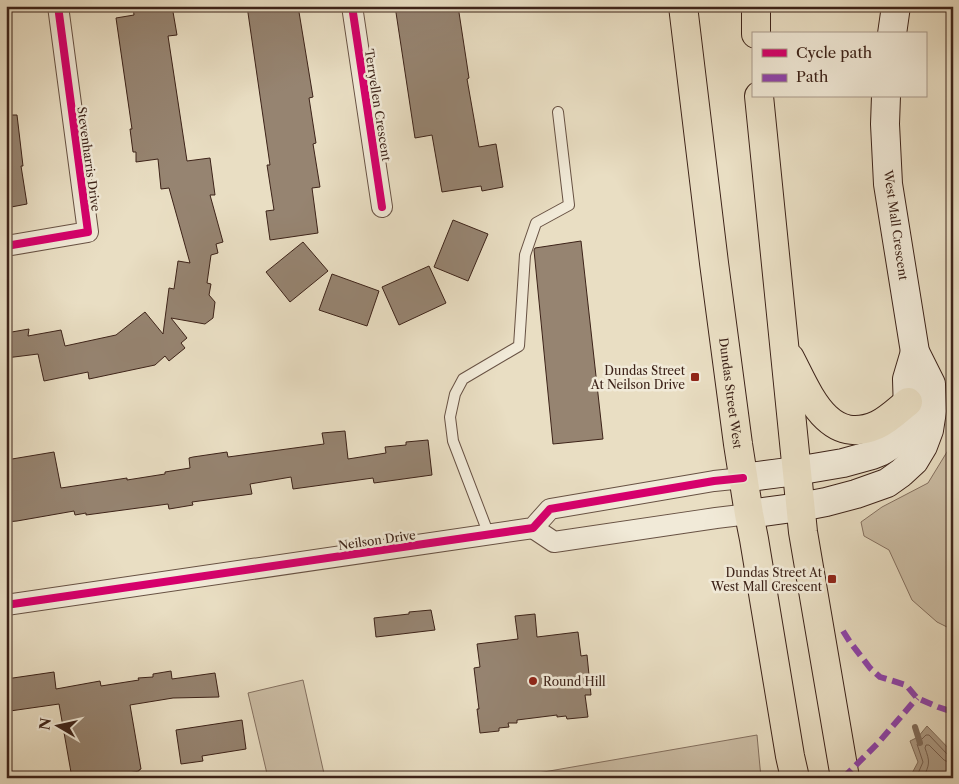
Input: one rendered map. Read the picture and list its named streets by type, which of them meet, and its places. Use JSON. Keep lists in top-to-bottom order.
{
  "streets": {
    "main road": ["West Mall Crescent", "Dundas Street West"],
    "street": ["Terryellen Crescent", "Stevenharris Drive", "Neilson Drive"]
  },
  "places": {
    "transit": ["Dundas Street At Neilson Drive", "Dundas Street At West Mall Crescent"],
    "other": ["Round Hill"]
  },
  "legend": ["Cycle path", "Path"],
  "north": "left"
}
